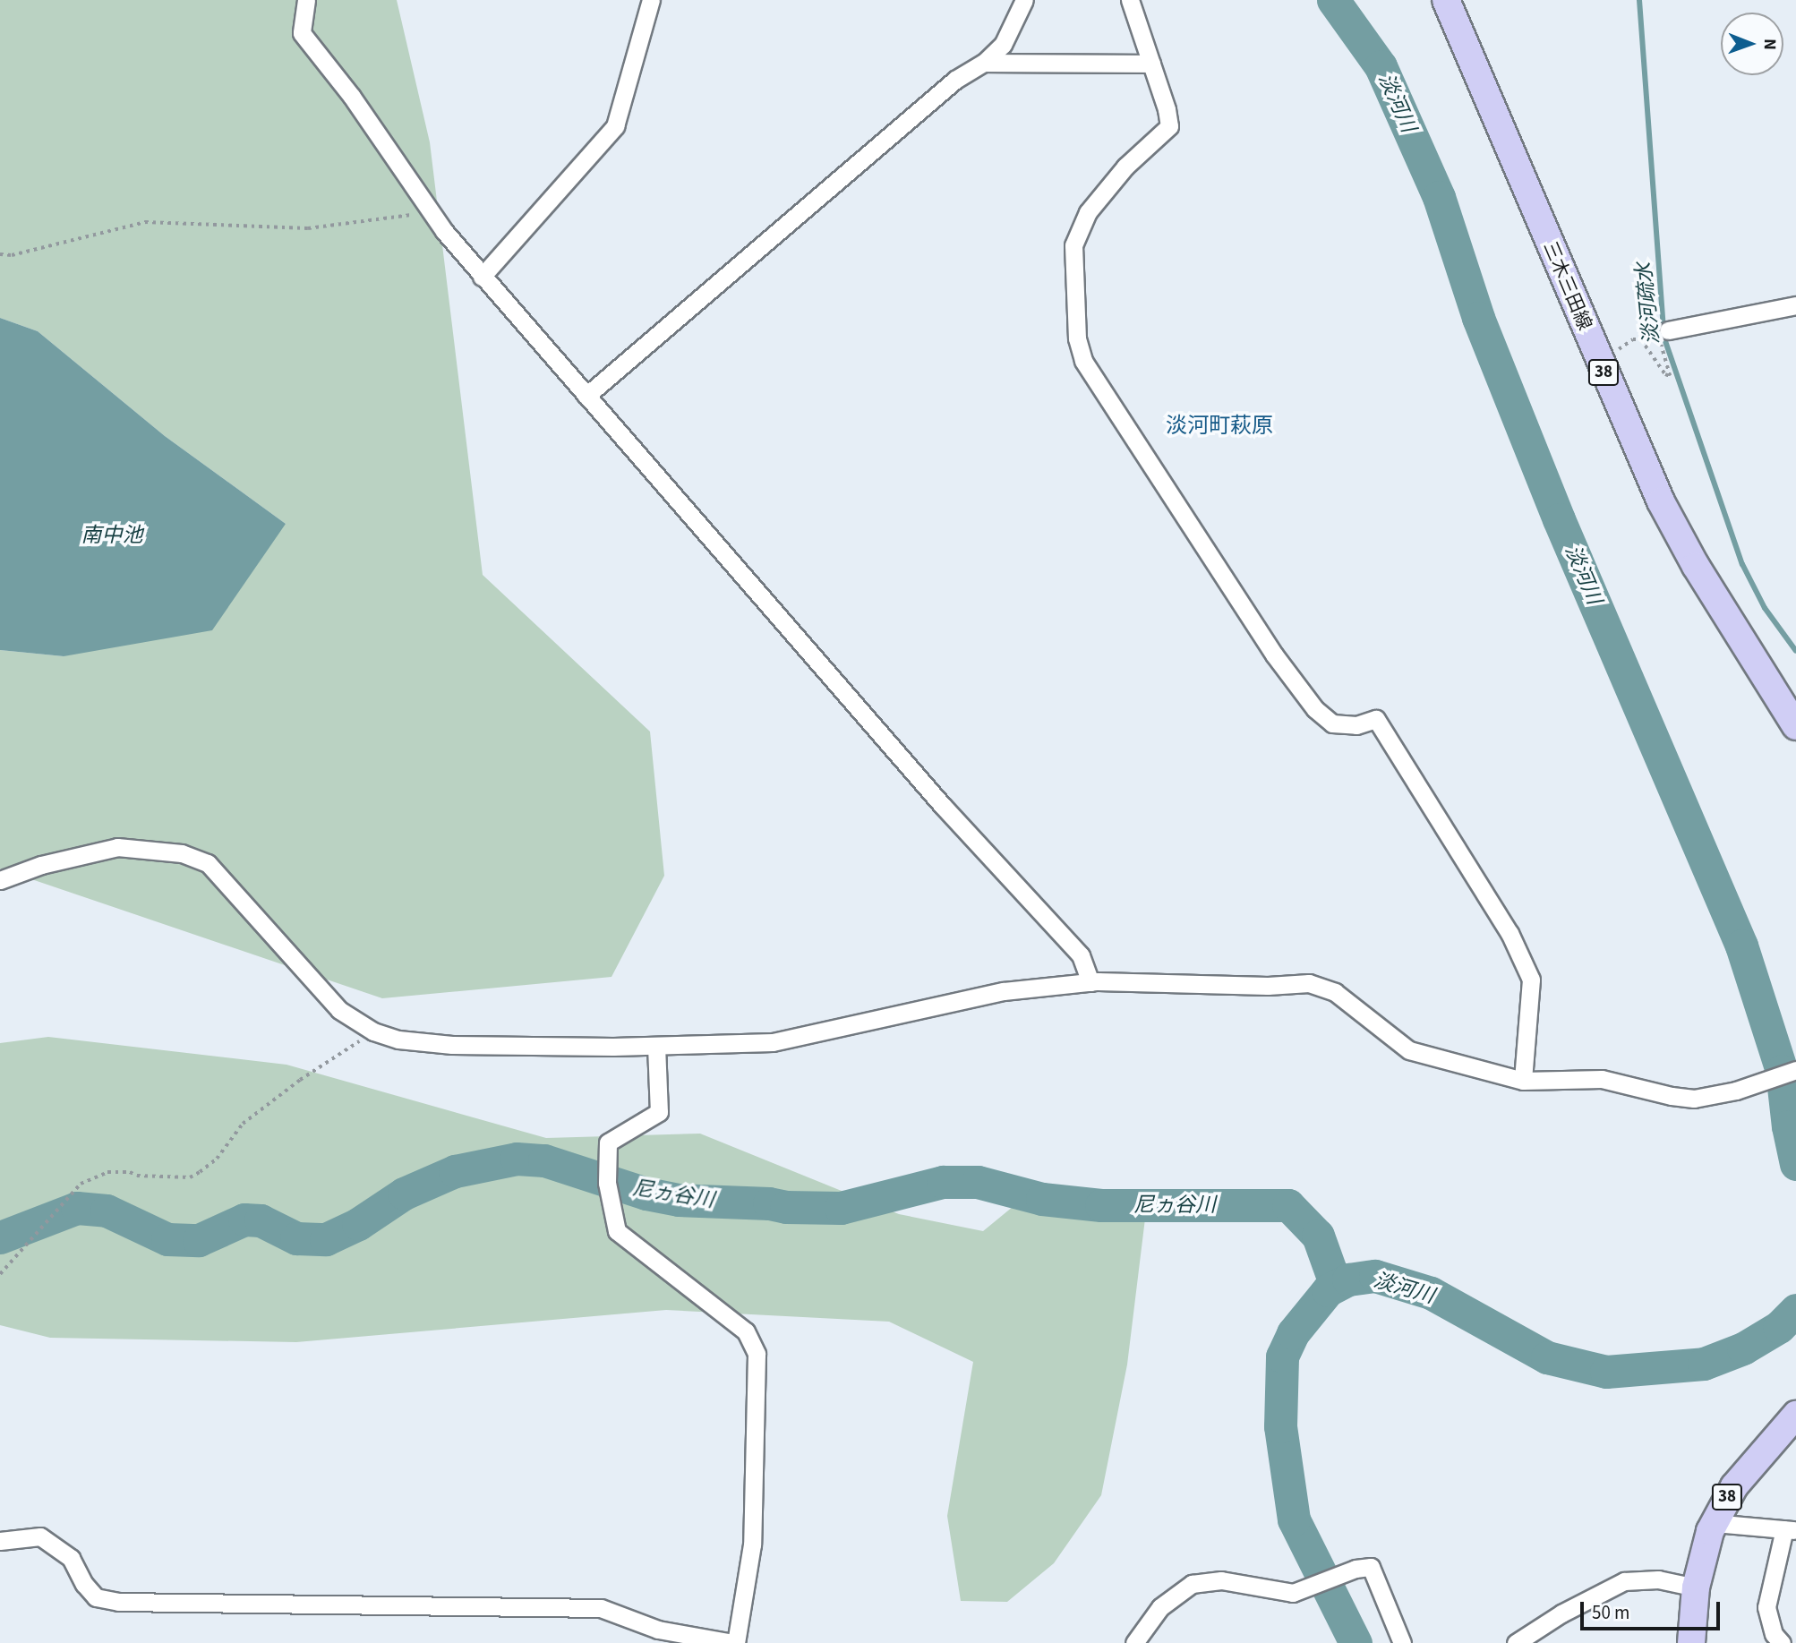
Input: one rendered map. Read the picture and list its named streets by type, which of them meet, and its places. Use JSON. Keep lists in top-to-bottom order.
{
  "streets": {
    "main road": ["三木三田線", "38"]
  },
  "districts": ["淡河町萩原"],
  "water": [
    "淡河川",
    "淡河疏水",
    "南中池",
    "尼ヵ谷川"
  ],
  "scale_bar": "50 m",
  "north": "right"
}
